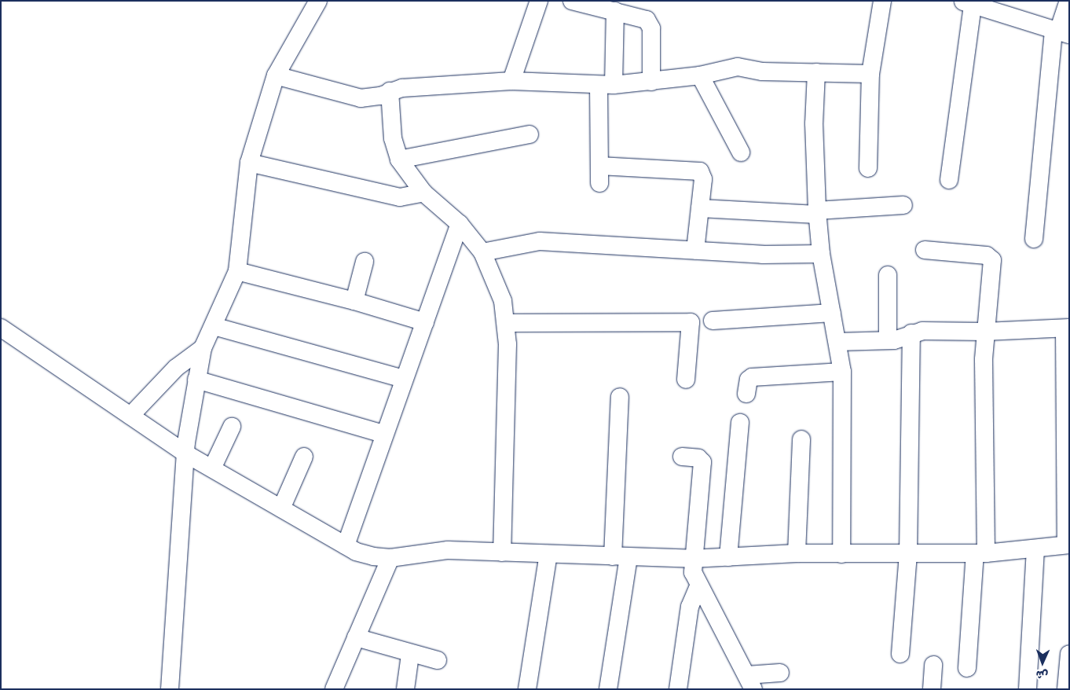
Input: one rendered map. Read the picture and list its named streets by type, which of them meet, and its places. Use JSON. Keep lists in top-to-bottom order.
{
  "north": "bottom"
}
